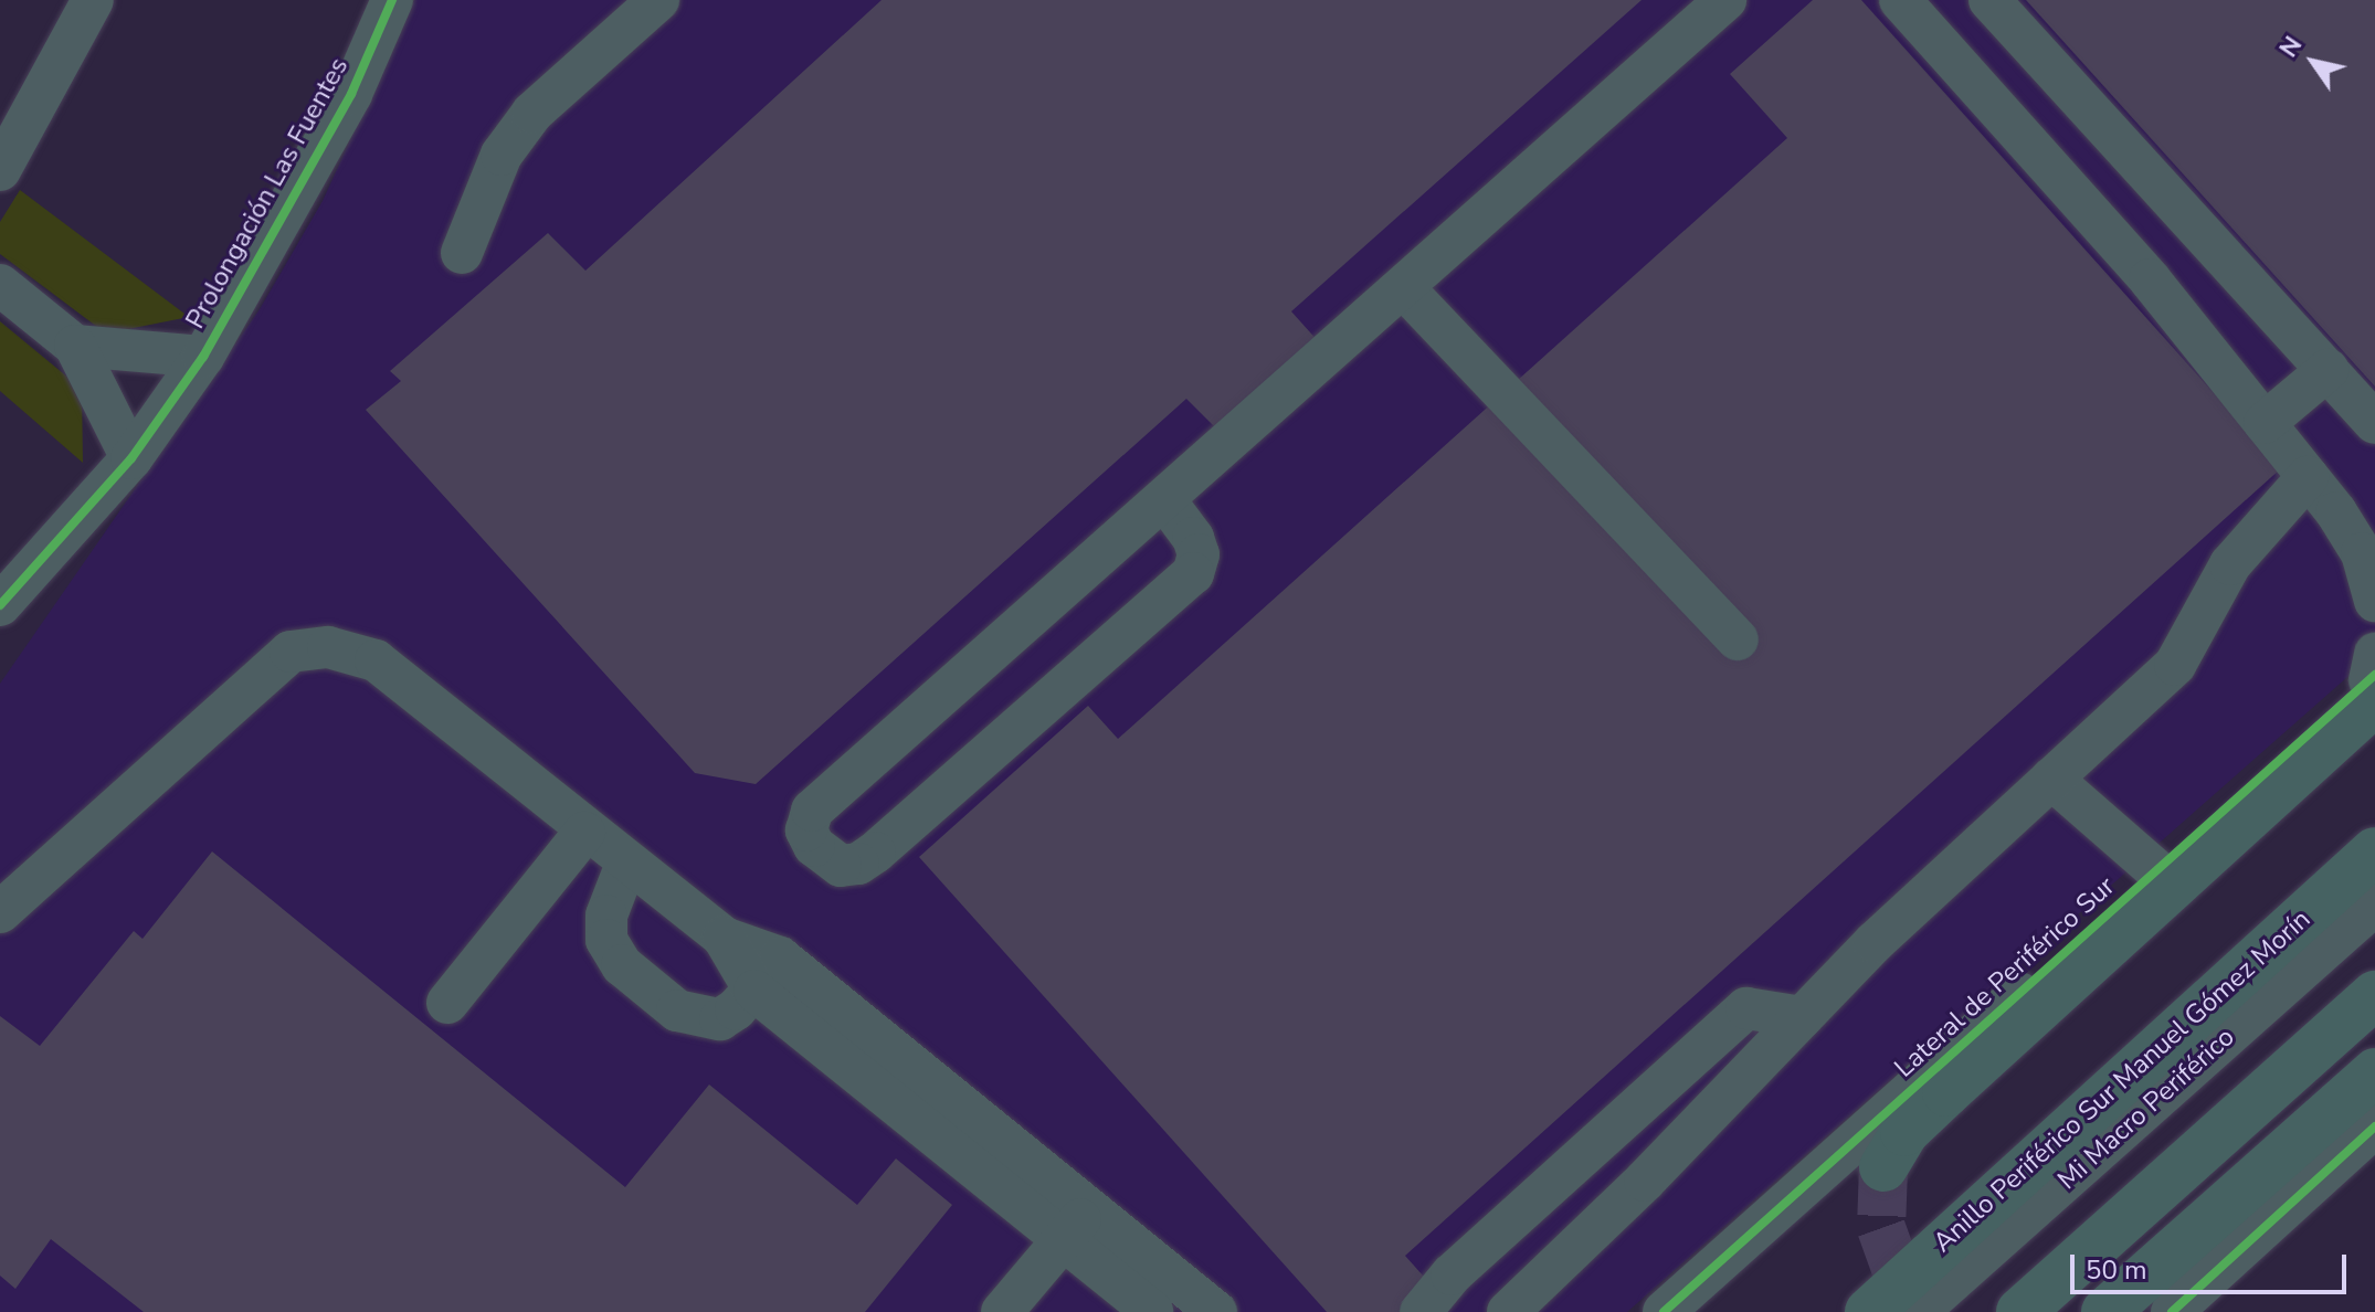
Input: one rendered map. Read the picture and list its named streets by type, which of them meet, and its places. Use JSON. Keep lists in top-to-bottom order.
{
  "streets": {
    "highway": ["Anillo Periférico Sur Manuel Gómez Morín"],
    "street": ["Prolongación Las Fuentes", "Lateral de Periférico Sur", "Mi Macro Periférico"]
  },
  "scale_bar": "50 m",
  "north": "top left"
}
